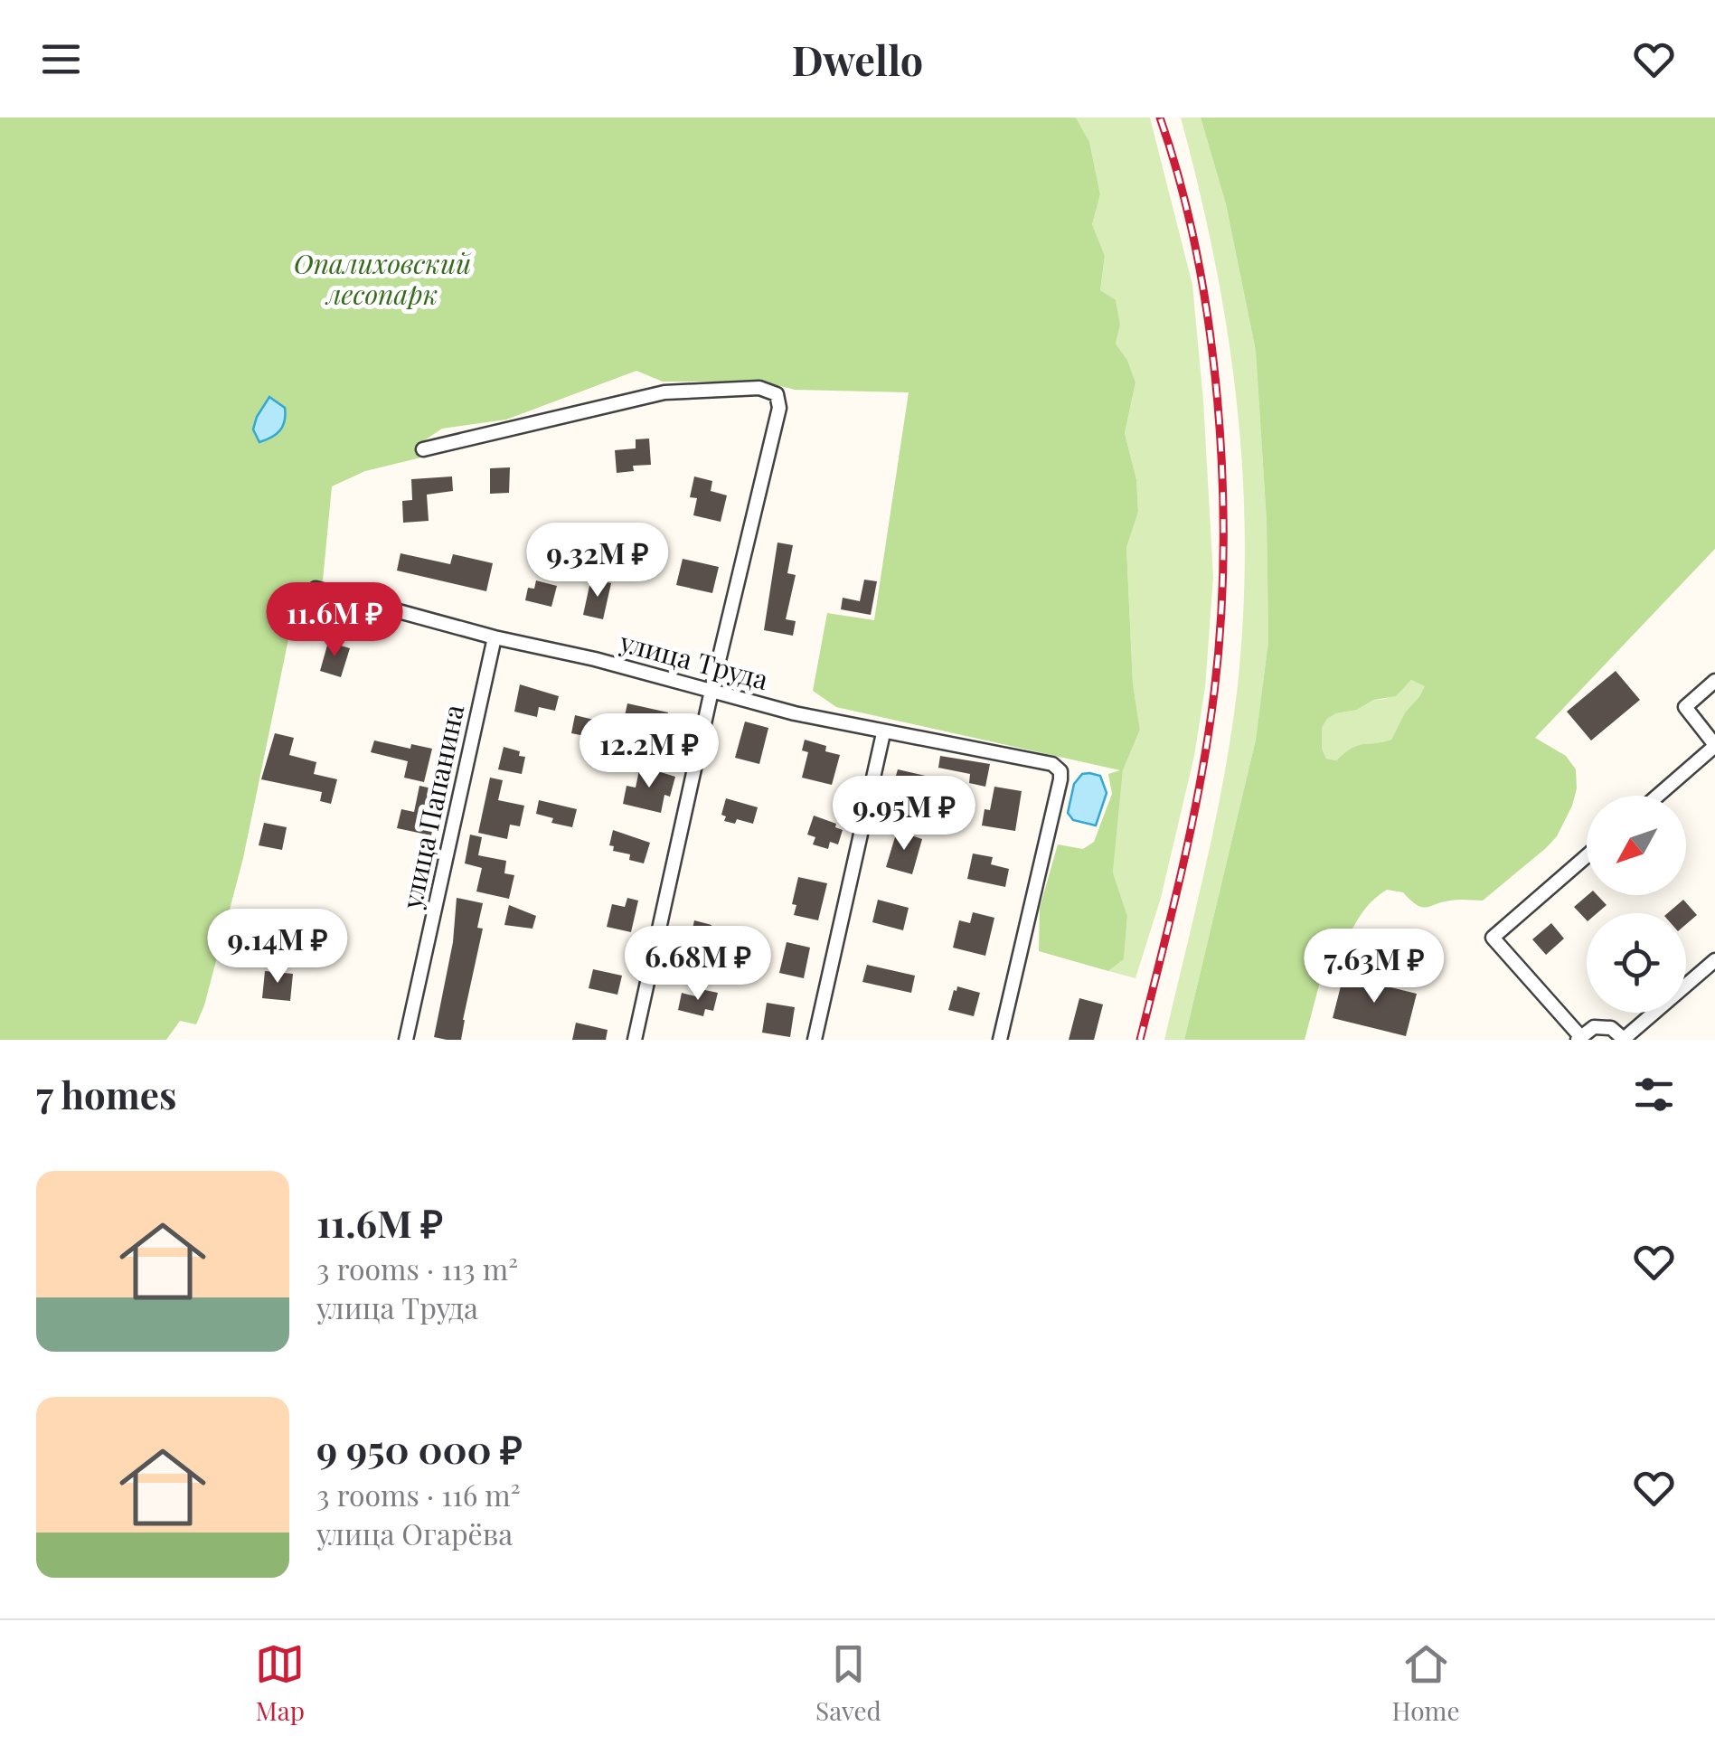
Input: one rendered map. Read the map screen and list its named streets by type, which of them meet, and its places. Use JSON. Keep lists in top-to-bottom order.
{
  "streets": {
    "street": ["улица Труда", "улица Папанина"]
  },
  "crossings": [
    ["улица Труда", "улица Папанина"]
  ],
  "parks": ["Опалиховский лесопарк"],
  "north": "bottom left",
  "page": {
    "header": "Dwello",
    "price": [
      "9.32M ₽",
      "11.6M ₽",
      "12.2M ₽",
      "9.95M ₽",
      "9.14M ₽",
      "6.68M ₽",
      "7.63M ₽"
    ],
    "heading": "7 homes",
    "list": [
      {
        "name": "11.6M ₽",
        "note": "3 rooms · 113 m² · улица Труда"
      },
      {
        "name": "9 950 000 ₽",
        "note": "3 rooms · 116 m² · улица Огарёва"
      }
    ],
    "tabs": ["Map", "Saved", "Home"]
  }
}
